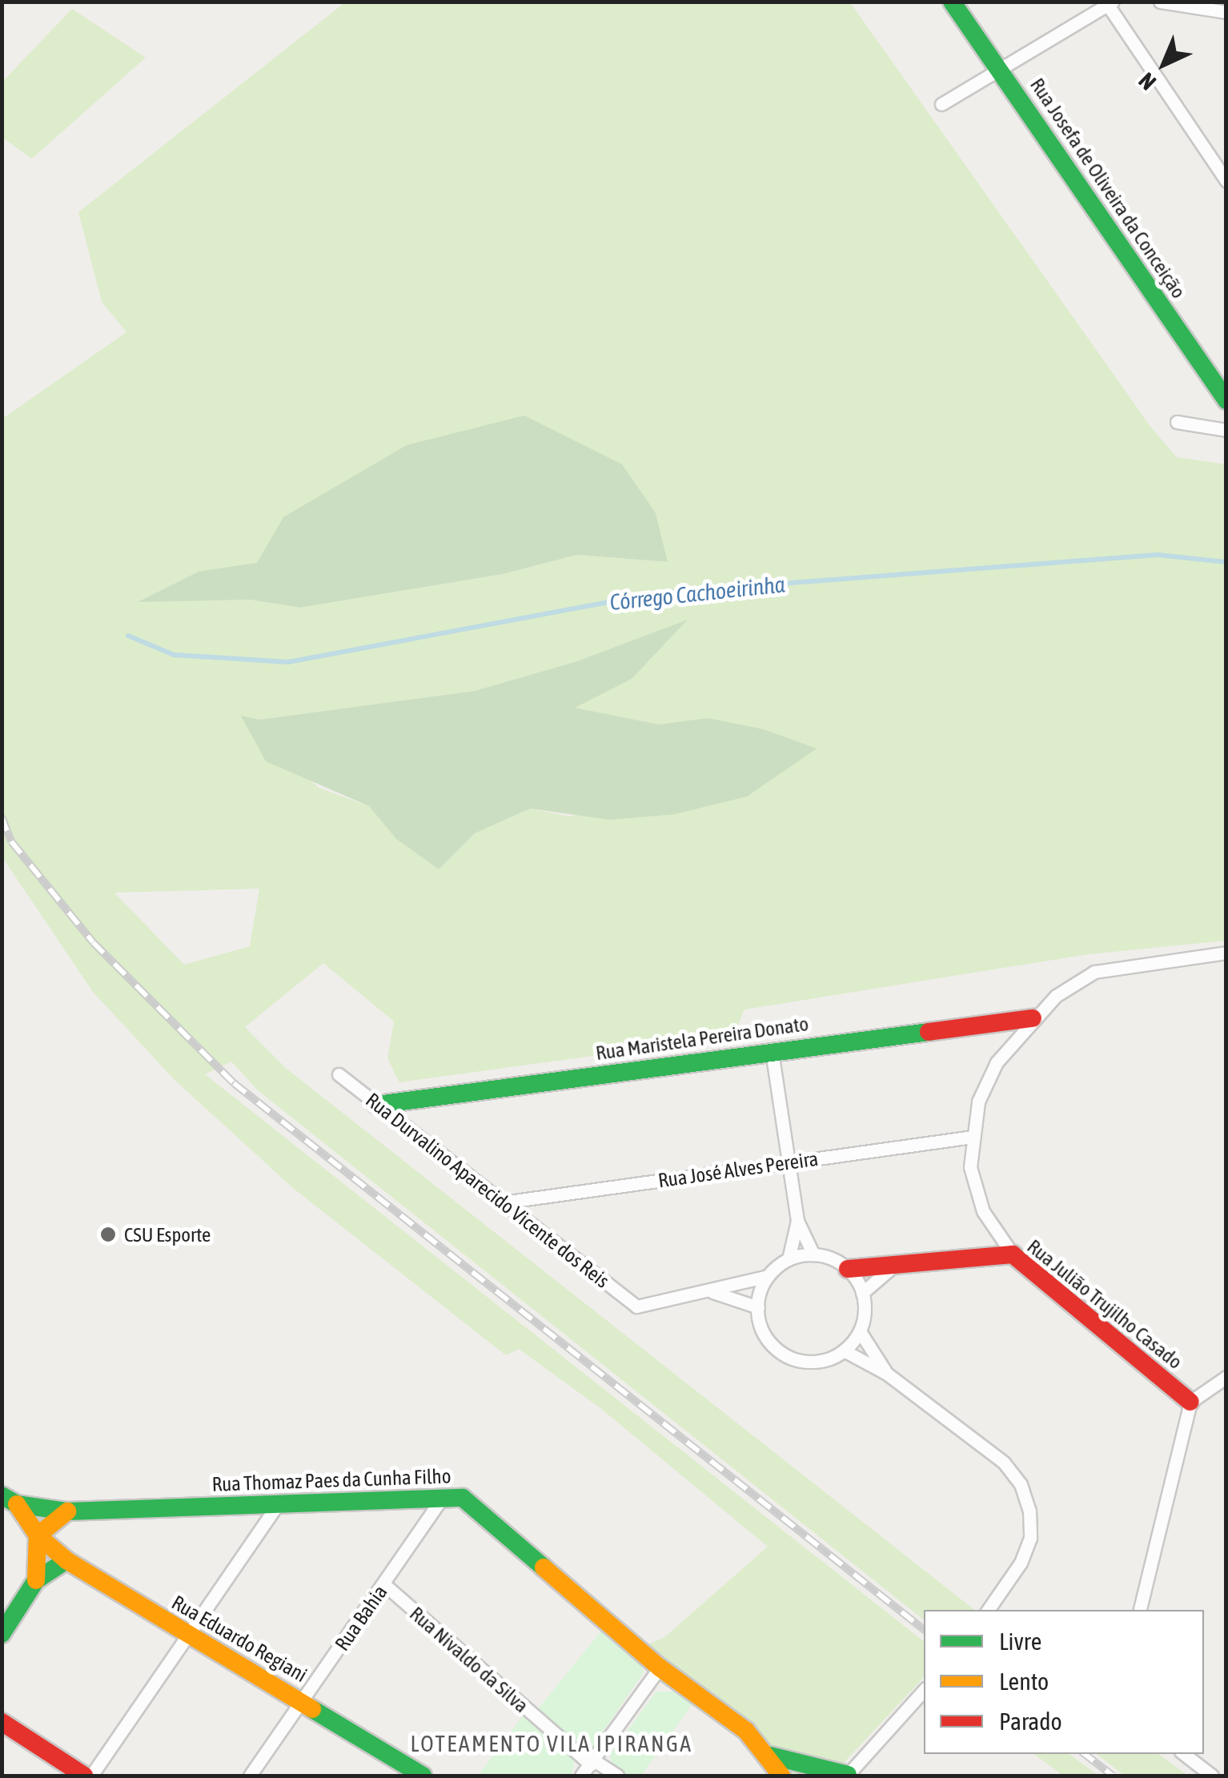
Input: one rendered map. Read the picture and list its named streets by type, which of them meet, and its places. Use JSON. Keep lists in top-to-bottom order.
{
  "streets": {
    "street": [
      "Rua Josefa de Oliveira da Conceição",
      "Rua Maristela Pereira Donato",
      "Rua José Alves Pereira",
      "Rua Durvalino Aparecido Vicente dos Reis",
      "Rua Julião Trujilho Casado",
      "Rua Thomaz Paes da Cunha Filho",
      "Rua Bahia",
      "Rua Eduardo Regiani",
      "Rua Nivaldo da Silva"
    ]
  },
  "crossings": [
    ["Rua Maristela Pereira Donato", "Rua Durvalino Aparecido Vicente dos Reis"],
    ["Rua José Alves Pereira", "Rua Durvalino Aparecido Vicente dos Reis"],
    ["Rua Thomaz Paes da Cunha Filho", "Rua Bahia"],
    ["Rua Thomaz Paes da Cunha Filho", "Rua Eduardo Regiani"],
    ["Rua Bahia", "Rua Eduardo Regiani"],
    ["Rua Bahia", "Rua Nivaldo da Silva"]
  ],
  "districts": ["LOTEAMENTO VILA IPIRANGA"],
  "water": ["Córrego Cachoeirinha"],
  "places": ["CSU Esporte"],
  "legend": ["Livre", "Lento", "Parado"],
  "north": "bottom left"
}
